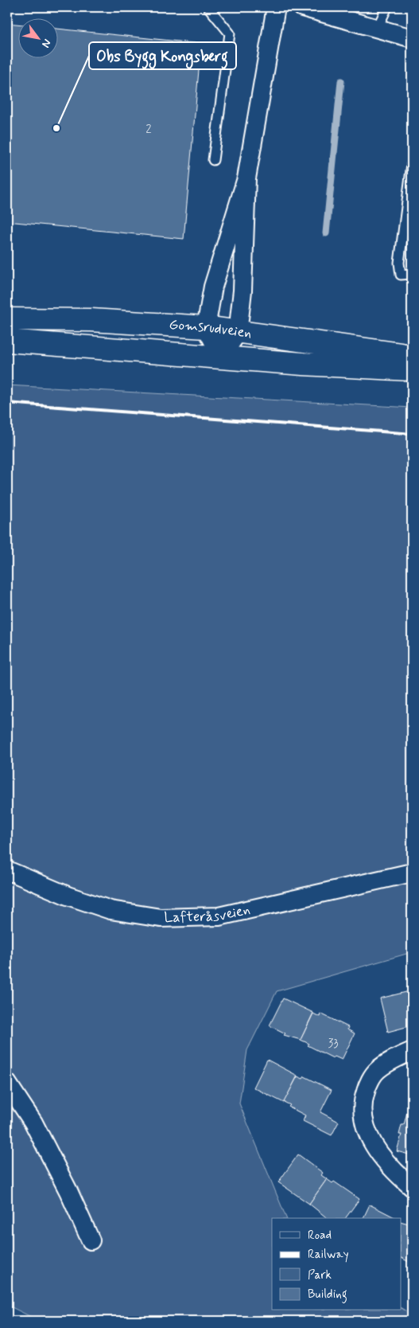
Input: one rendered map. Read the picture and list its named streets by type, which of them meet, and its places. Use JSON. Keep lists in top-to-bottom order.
{
  "streets": {
    "main road": ["Gomsrudveien"],
    "street": ["Lafteråsveien"]
  },
  "places": ["Obs Bygg Kongsberg"],
  "house_numbers": ["2", "33"],
  "legend": [
    "Road",
    "Railway",
    "Park",
    "Building"
  ],
  "north": "bottom right"
}
